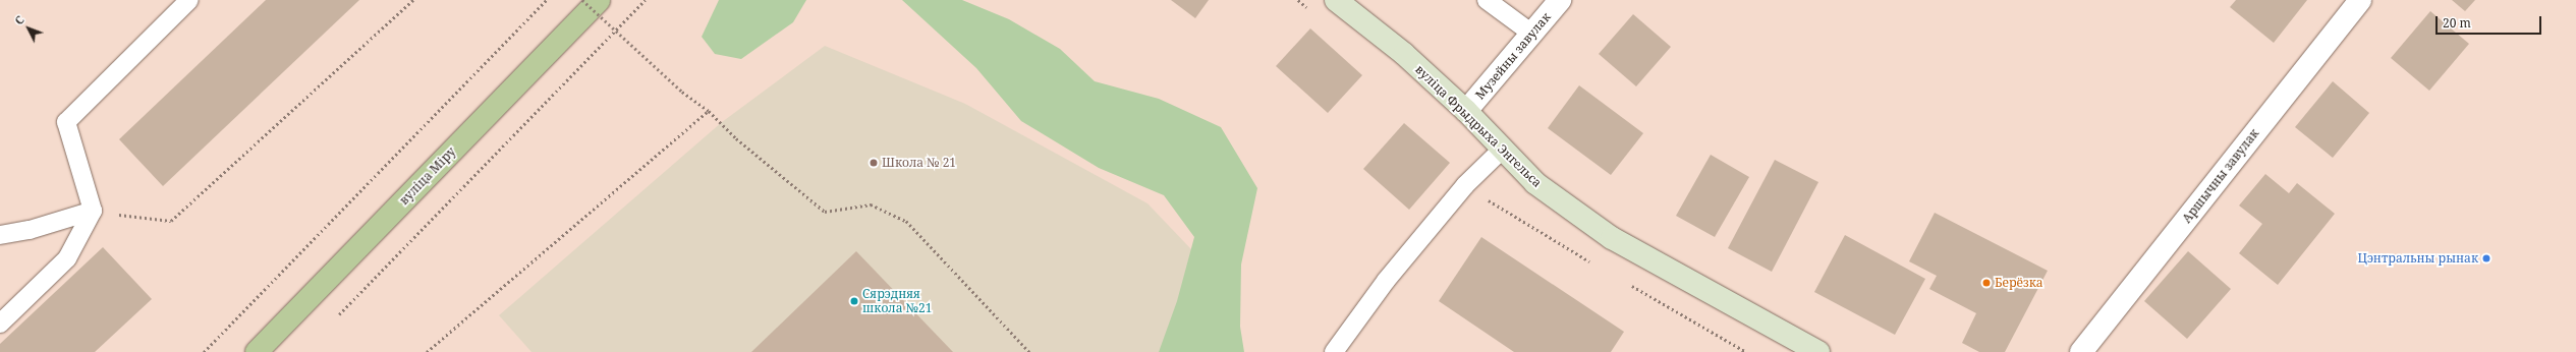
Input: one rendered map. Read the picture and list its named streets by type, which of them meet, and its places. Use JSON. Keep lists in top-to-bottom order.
{
  "streets": {
    "main road": ["вуліца Фрыдрыха Энгельса", "вуліца Міру"],
    "street": ["Музейны завулак", "Аршычны завулак"]
  },
  "crossings": [
    ["Музейны завулак", "вуліца Фрыдрыха Энгельса"]
  ],
  "places": [
    "Школа № 21",
    "Цэнтральны рынак",
    "Берёзка",
    "Сярэдняя школа №21"
  ],
  "scale_bar": "20 m",
  "north": "top left"
}
